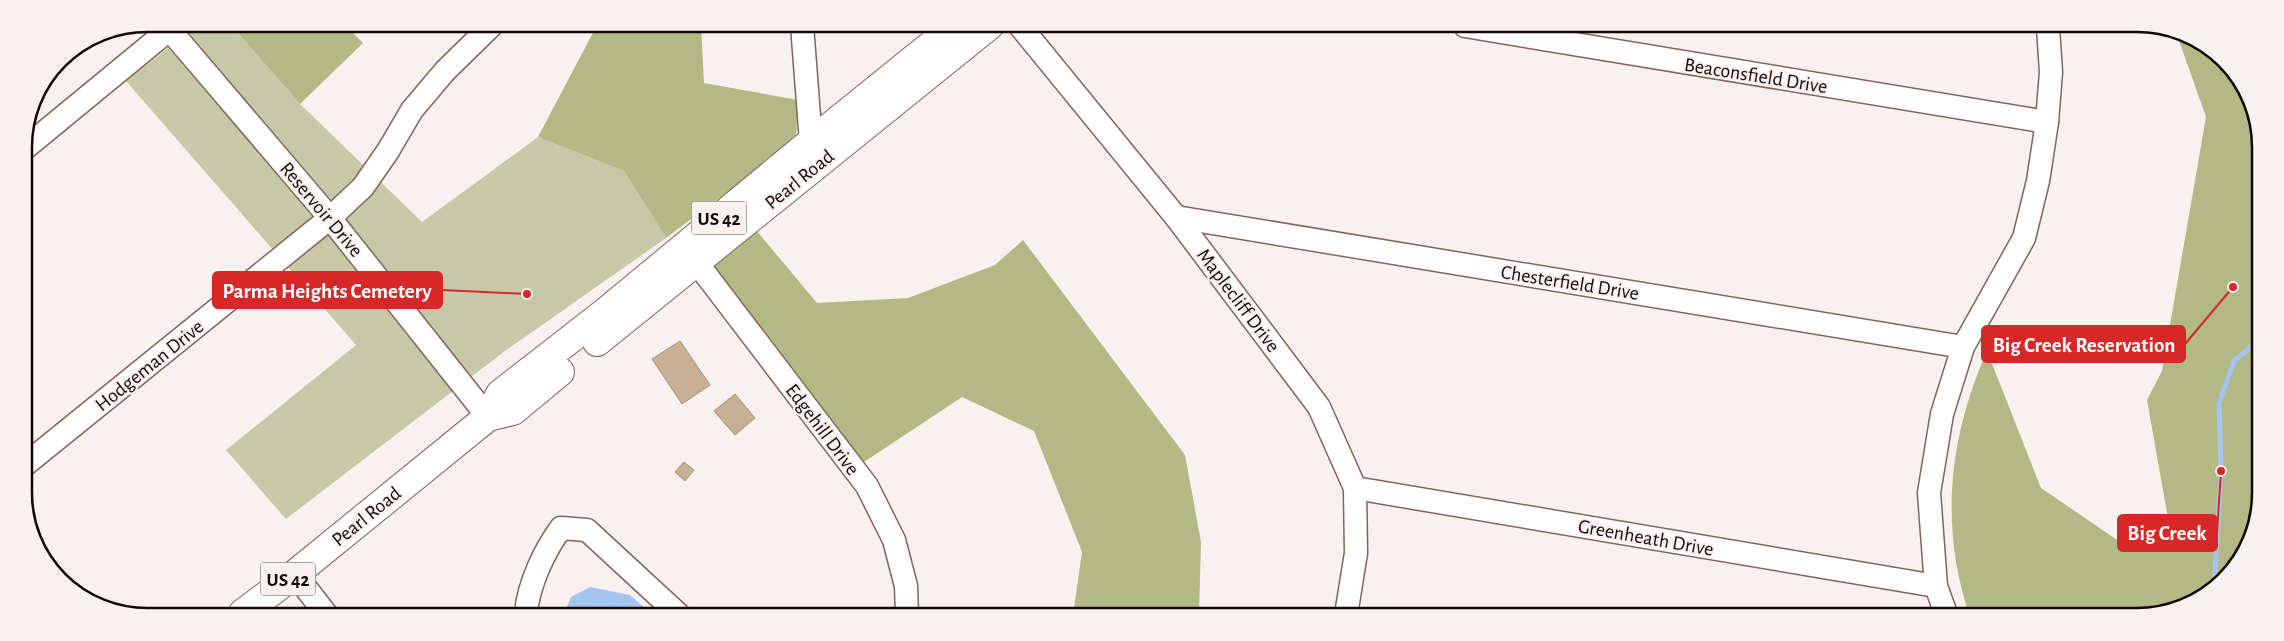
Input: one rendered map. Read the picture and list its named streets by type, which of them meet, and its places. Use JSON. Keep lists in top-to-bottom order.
{
  "streets": {
    "main road": ["Pearl Road", "US 42"],
    "street": [
      "Beaconsfield Drive",
      "Reservoir Drive",
      "Chesterfield Drive",
      "Maplecliff Drive",
      "Hodgeman Drive",
      "Edgehill Drive",
      "Greenheath Drive"
    ]
  },
  "crossings": [
    ["Pearl Road", "Reservoir Drive"],
    ["Pearl Road", "Edgehill Drive"],
    ["Reservoir Drive", "Hodgeman Drive"],
    ["Chesterfield Drive", "Maplecliff Drive"],
    ["Maplecliff Drive", "Greenheath Drive"]
  ],
  "places": ["Big Creek Reservation", "Parma Heights Cemetery", "Big Creek"]
}
